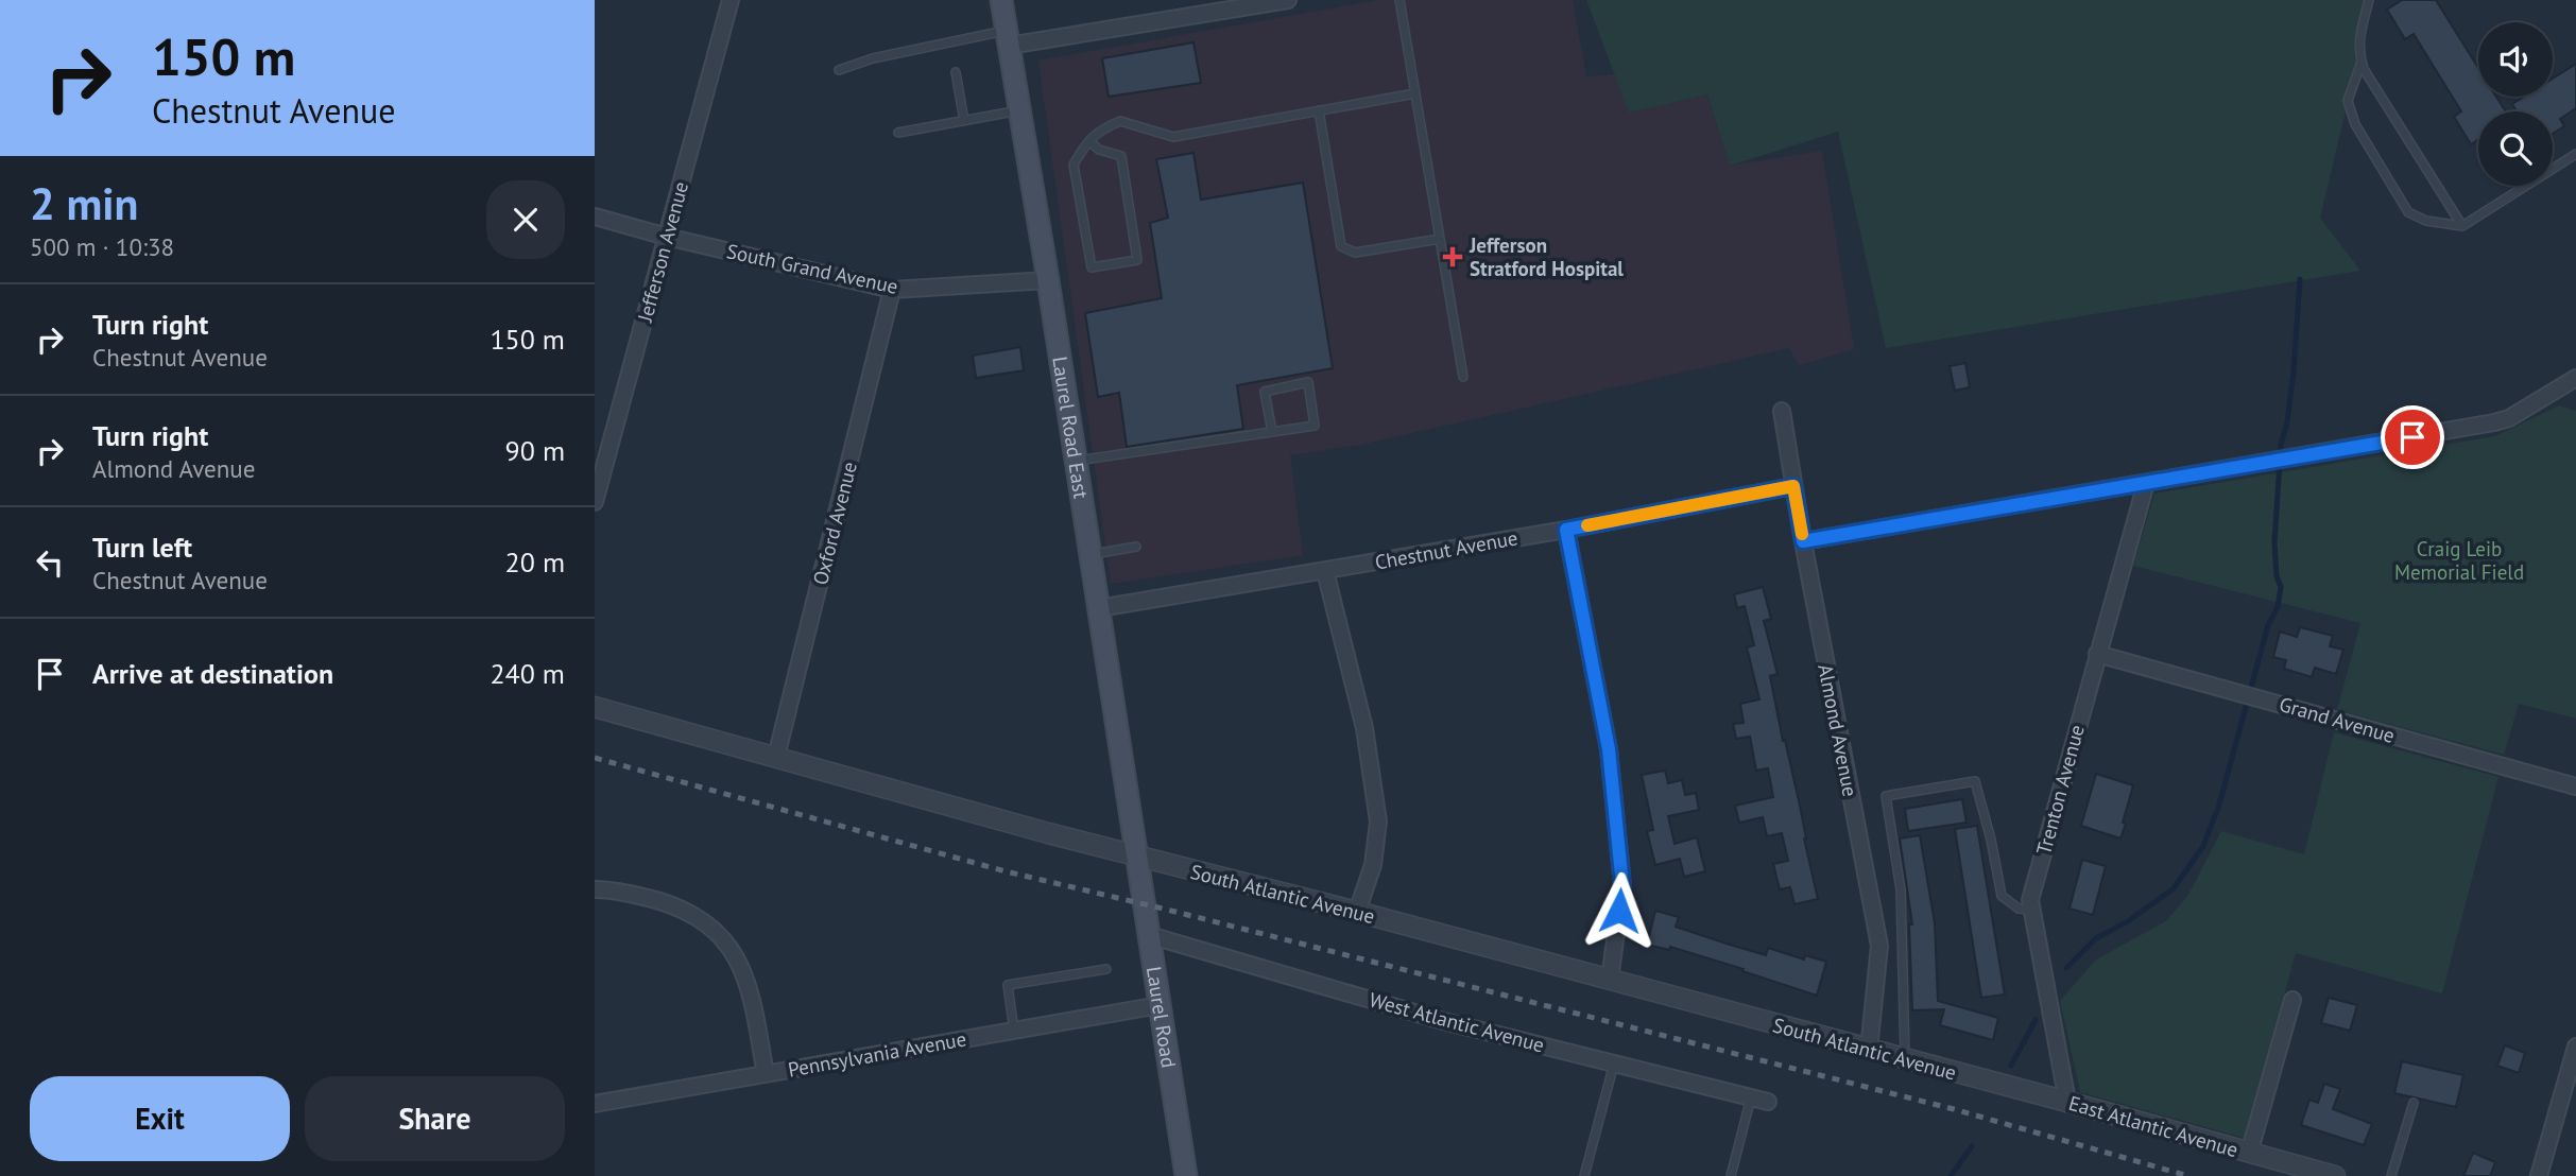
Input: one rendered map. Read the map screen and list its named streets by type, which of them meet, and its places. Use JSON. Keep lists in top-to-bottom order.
{
  "streets": {
    "main road": ["Laurel Road East", "Laurel Road"],
    "street": [
      "Jefferson Avenue",
      "South Grand Avenue",
      "Oxford Avenue",
      "Chestnut Avenue",
      "Grand Avenue",
      "Almond Avenue",
      "Trenton Avenue",
      "South Atlantic Avenue",
      "West Atlantic Avenue",
      "Pennsylvania Avenue",
      "East Atlantic Avenue"
    ]
  },
  "crossings": [
    ["Jefferson Avenue", "South Grand Avenue"],
    ["South Grand Avenue", "Laurel Road East"],
    ["South Grand Avenue", "Oxford Avenue"],
    ["Laurel Road East", "Chestnut Avenue"],
    ["Laurel Road East", "South Atlantic Avenue"],
    ["Laurel Road East", "Laurel Road"],
    ["Oxford Avenue", "South Atlantic Avenue"],
    ["Chestnut Avenue", "Almond Avenue"],
    ["Grand Avenue", "Trenton Avenue"],
    ["Almond Avenue", "South Atlantic Avenue"],
    ["Trenton Avenue", "East Atlantic Avenue"],
    ["South Atlantic Avenue", "Laurel Road"],
    ["South Atlantic Avenue", "East Atlantic Avenue"],
    ["Laurel Road", "West Atlantic Avenue"],
    ["Laurel Road", "Pennsylvania Avenue"]
  ],
  "parks": ["Craig Leib Memorial Field"],
  "places": {
    "health": ["Jefferson Stratford Hospital"]
  },
  "page": {
    "turn": ["150 m", "Chestnut Avenue"],
    "heading": ["2 min", "500 m · 10:38"],
    "list": [
      {
        "name": "Turn right",
        "note": "Chestnut Avenue",
        "value": "150 m"
      },
      {
        "name": "Turn right",
        "note": "Almond Avenue",
        "value": "90 m"
      },
      {
        "name": "Turn left",
        "note": "Chestnut Avenue",
        "value": "20 m"
      },
      {
        "name": "Arrive at destination",
        "value": "240 m"
      }
    ],
    "buttons": ["Exit", "Share"]
  }
}
